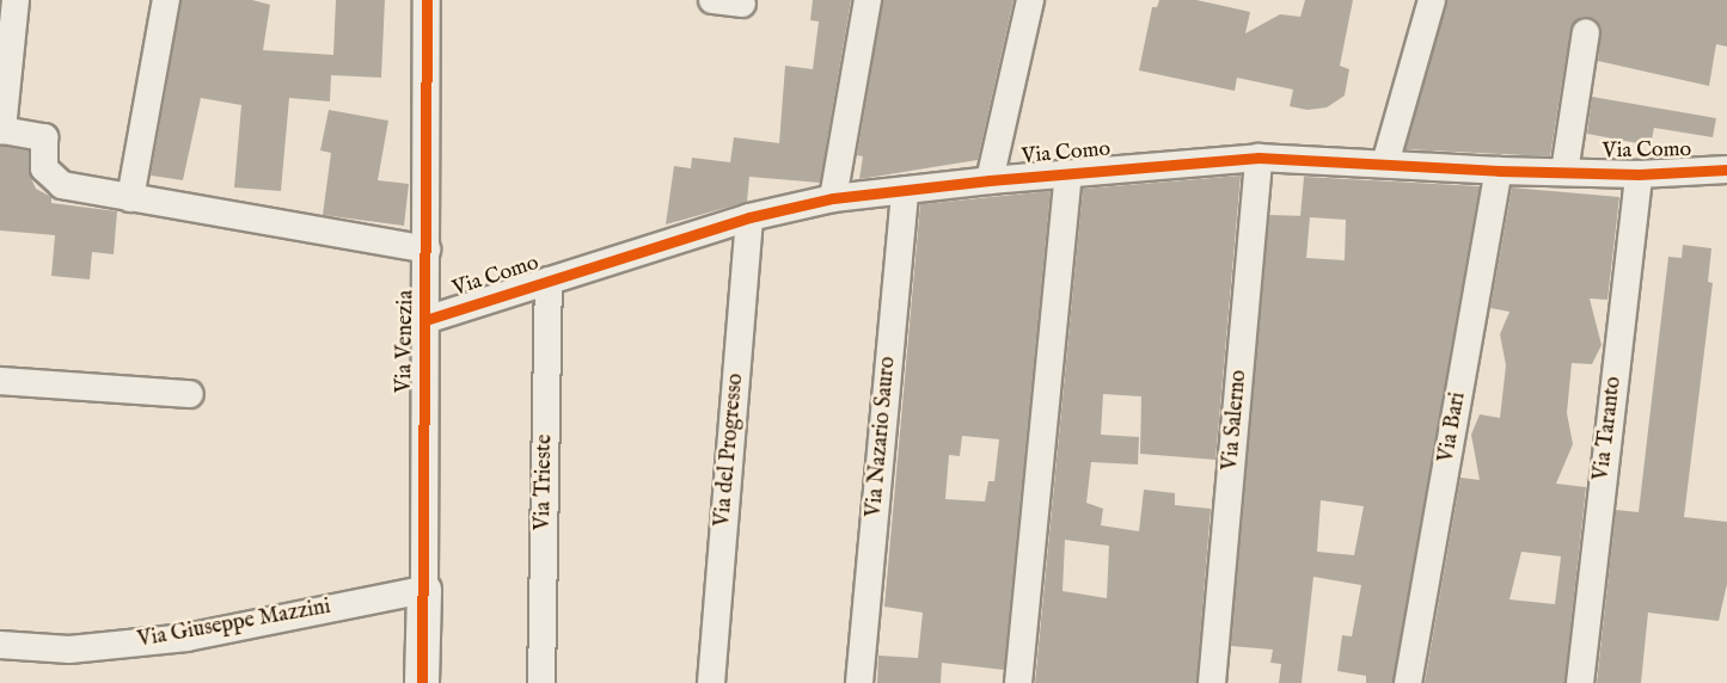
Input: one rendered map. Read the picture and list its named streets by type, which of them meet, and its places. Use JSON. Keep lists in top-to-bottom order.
{
  "streets": {
    "street": [
      "Via Como",
      "Via Venezia",
      "Via Salerno",
      "Via Bari",
      "Via Taranto",
      "Via Nazario Sauro",
      "Via del Progresso",
      "Via Trieste",
      "Via Giuseppe Mazzini"
    ]
  },
  "crossings": [
    ["Via Como", "Via Venezia"],
    ["Via Como", "Via Salerno"],
    ["Via Como", "Via Bari"],
    ["Via Como", "Via Taranto"],
    ["Via Como", "Via Nazario Sauro"],
    ["Via Como", "Via del Progresso"],
    ["Via Como", "Via Trieste"],
    ["Via Venezia", "Via Giuseppe Mazzini"]
  ]
}
